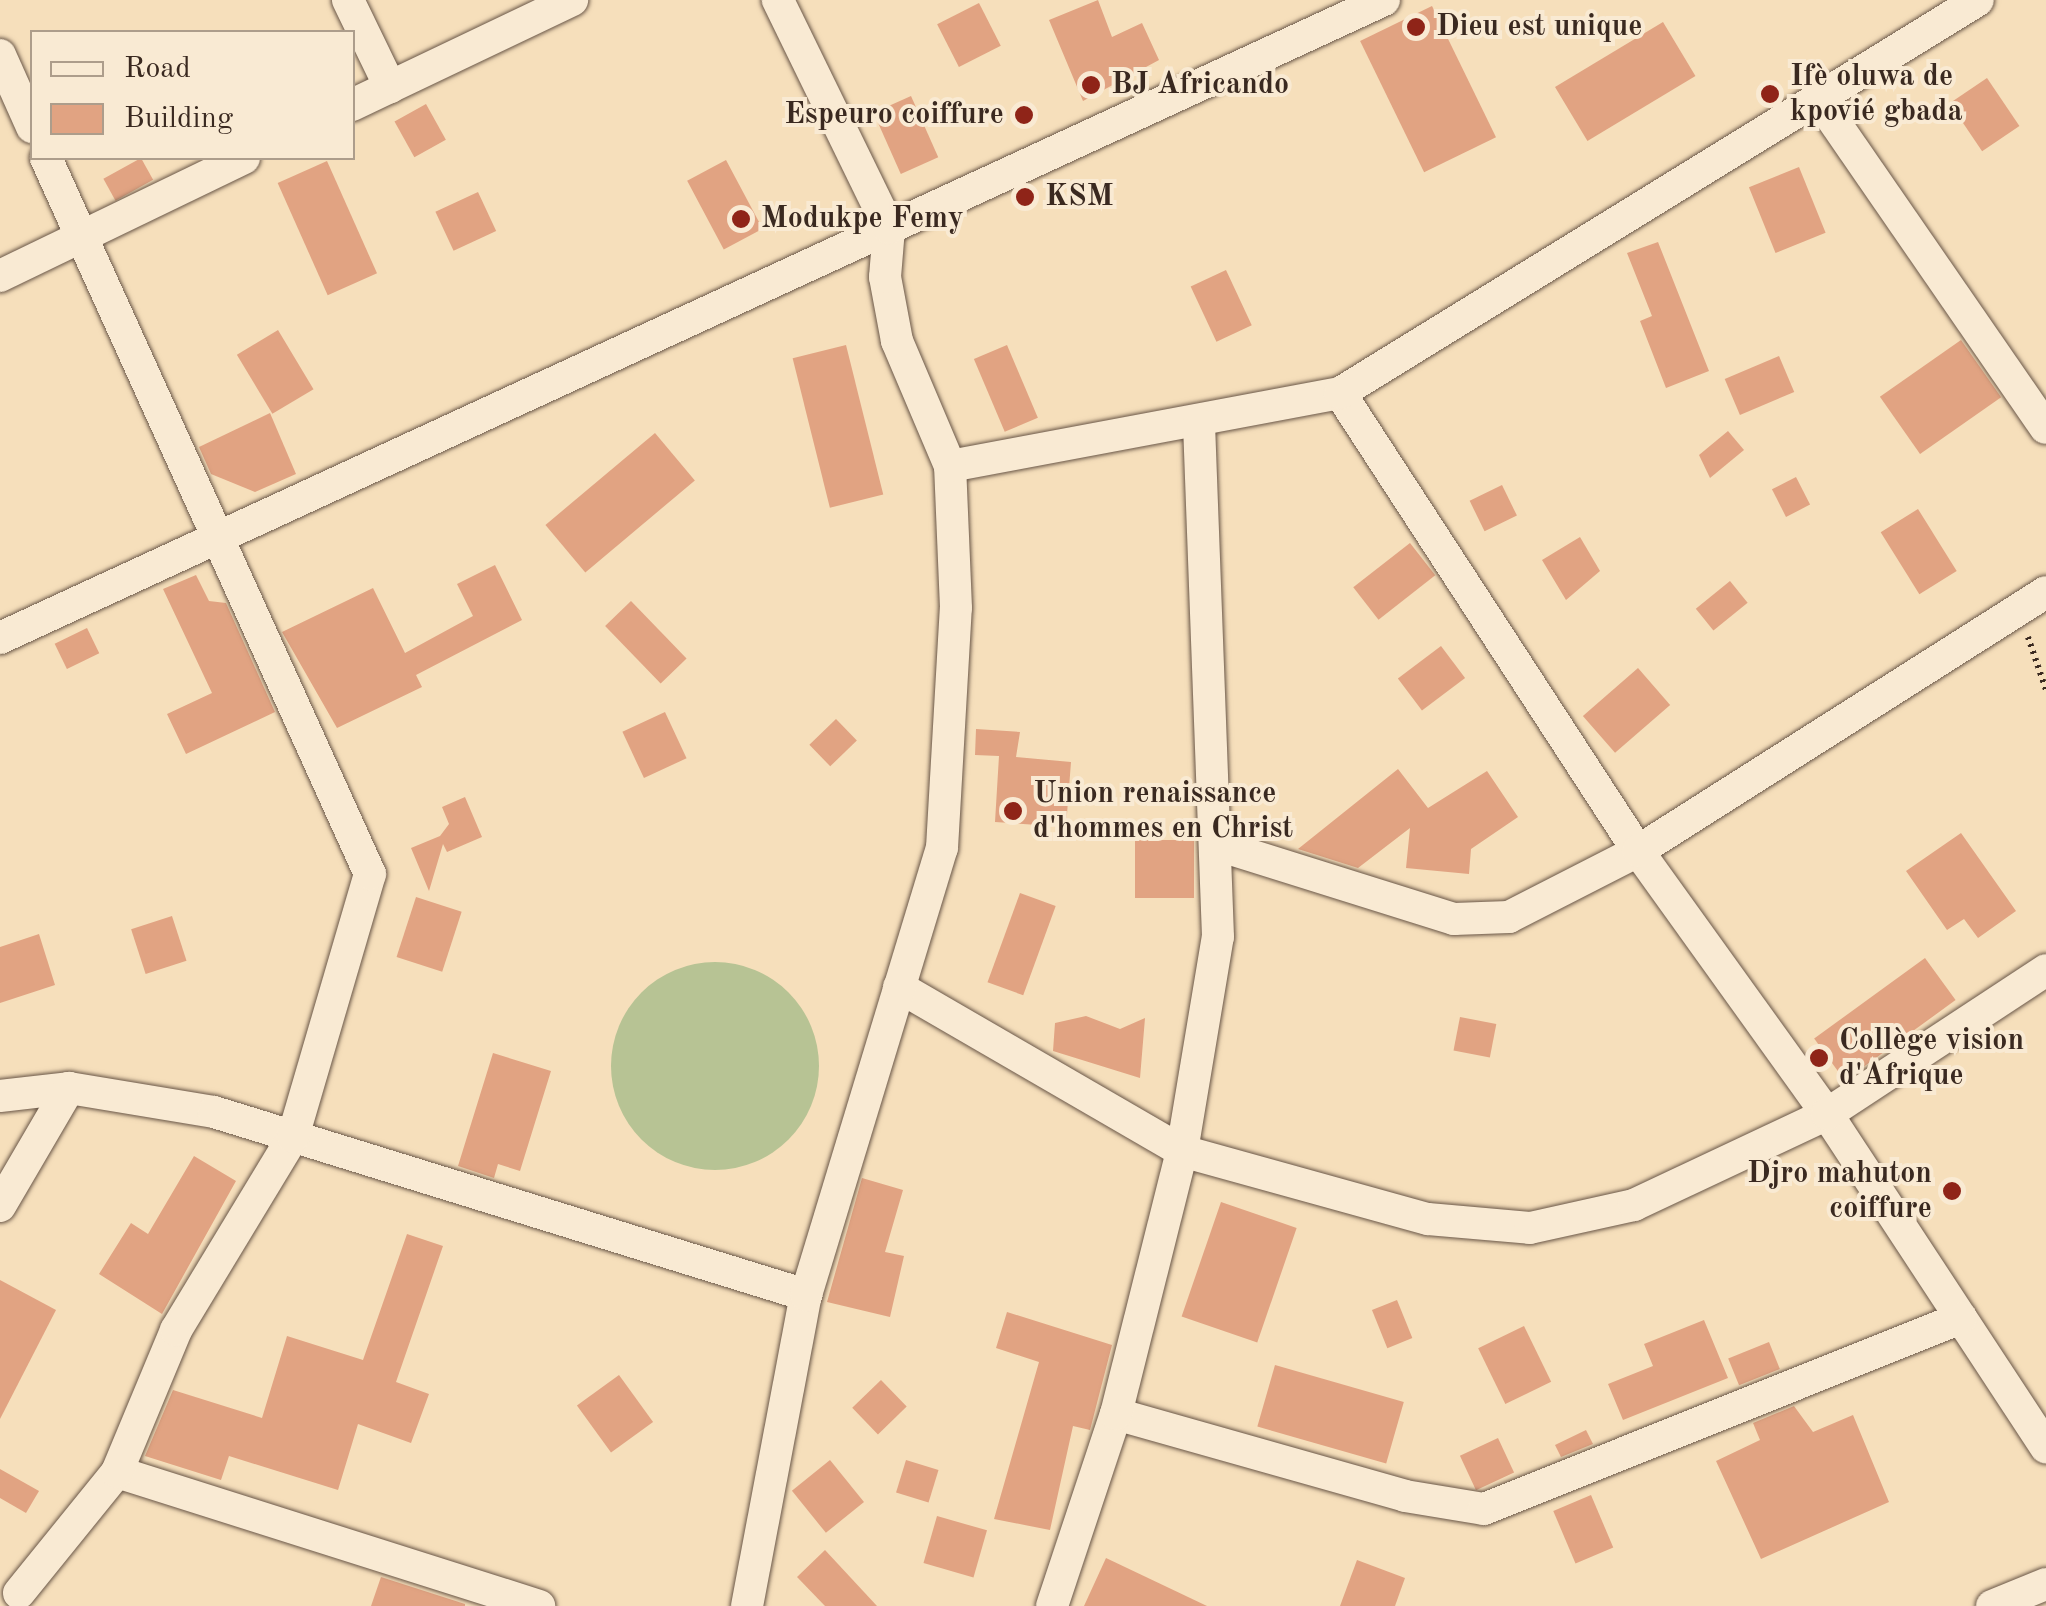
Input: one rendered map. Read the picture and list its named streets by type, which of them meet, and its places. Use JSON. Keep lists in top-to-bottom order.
{
  "places": [
    "Dieu est unique",
    "BJ Africando",
    "Ifè oluwa de kpovié gbada",
    "Espeuro coiffure",
    "KSM",
    "Modukpe Femy",
    "Union renaissance d'hommes en Christ",
    "Collège vision d'Afrique",
    "Djro mahuton coiffure"
  ],
  "legend": ["Road", "Building"]
}
